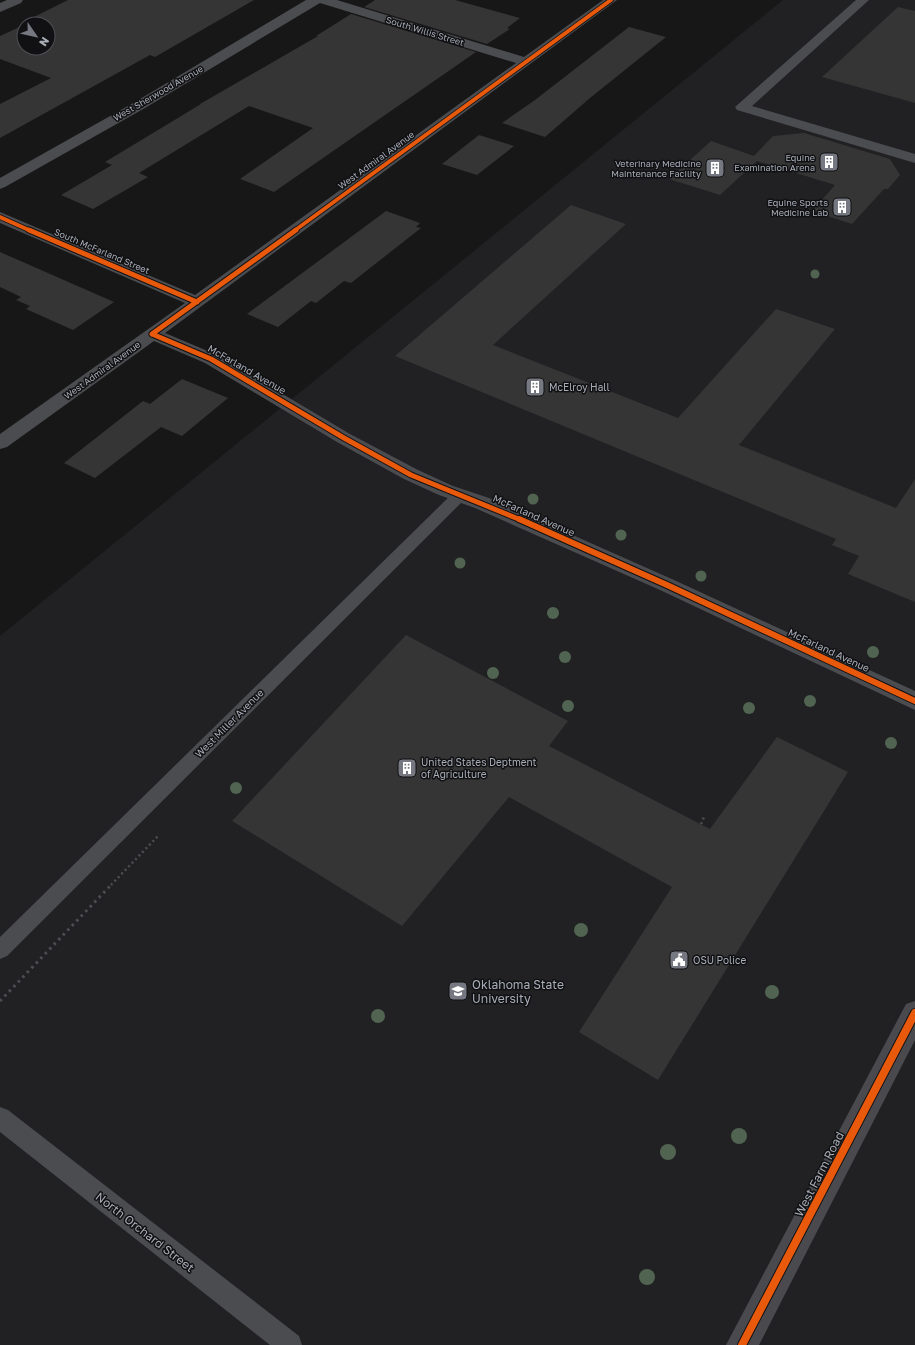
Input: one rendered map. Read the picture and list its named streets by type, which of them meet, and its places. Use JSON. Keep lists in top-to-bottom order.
{
  "streets": {
    "street": [
      "South Willis Street",
      "West Sherwood Avenue",
      "West Admiral Avenue",
      "South McFarland Street",
      "McFarland Avenue",
      "West Farm Road"
    ],
    "lane": ["West Miller Avenue", "North Orchard Street"]
  },
  "crossings": [
    ["South Willis Street", "West Admiral Avenue"],
    ["West Admiral Avenue", "South McFarland Street"],
    ["West Admiral Avenue", "McFarland Avenue"],
    ["McFarland Avenue", "West Miller Avenue"]
  ],
  "places": {
    "building": [
      "Equine Examination Arena",
      "Veterinary Medicine Maintenance Facility",
      "Equine Sports Medicine Lab",
      "McElroy Hall",
      "United States Deptment of Agriculture"
    ],
    "public building": ["OSU Police"],
    "school or university": ["Oklahoma State University"]
  },
  "north": "bottom right"
}
